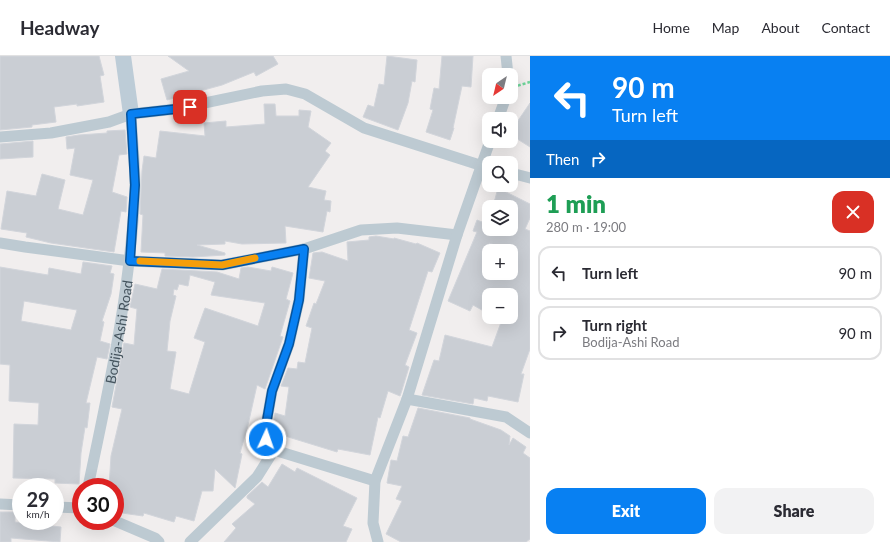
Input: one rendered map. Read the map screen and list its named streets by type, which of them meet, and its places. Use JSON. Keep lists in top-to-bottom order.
{
  "streets": {
    "street": ["Bodija-Ashi Road"]
  },
  "north": "bottom left",
  "page": {
    "header": "Headway",
    "nav": [
      "Home",
      "Map",
      "About",
      "Contact"
    ],
    "turn": ["90 m", "Turn left"],
    "map_buttons": ["+", "−"],
    "then": "Then",
    "heading": ["1 min", "280 m · 19:00"],
    "list": [
      {
        "name": "Turn left",
        "value": "90 m"
      },
      {
        "name": "Turn right",
        "note": "Bodija-Ashi Road",
        "value": "90 m"
      }
    ],
    "speed": "29 km/h",
    "limit": "30",
    "buttons": ["Exit", "Share"]
  }
}
